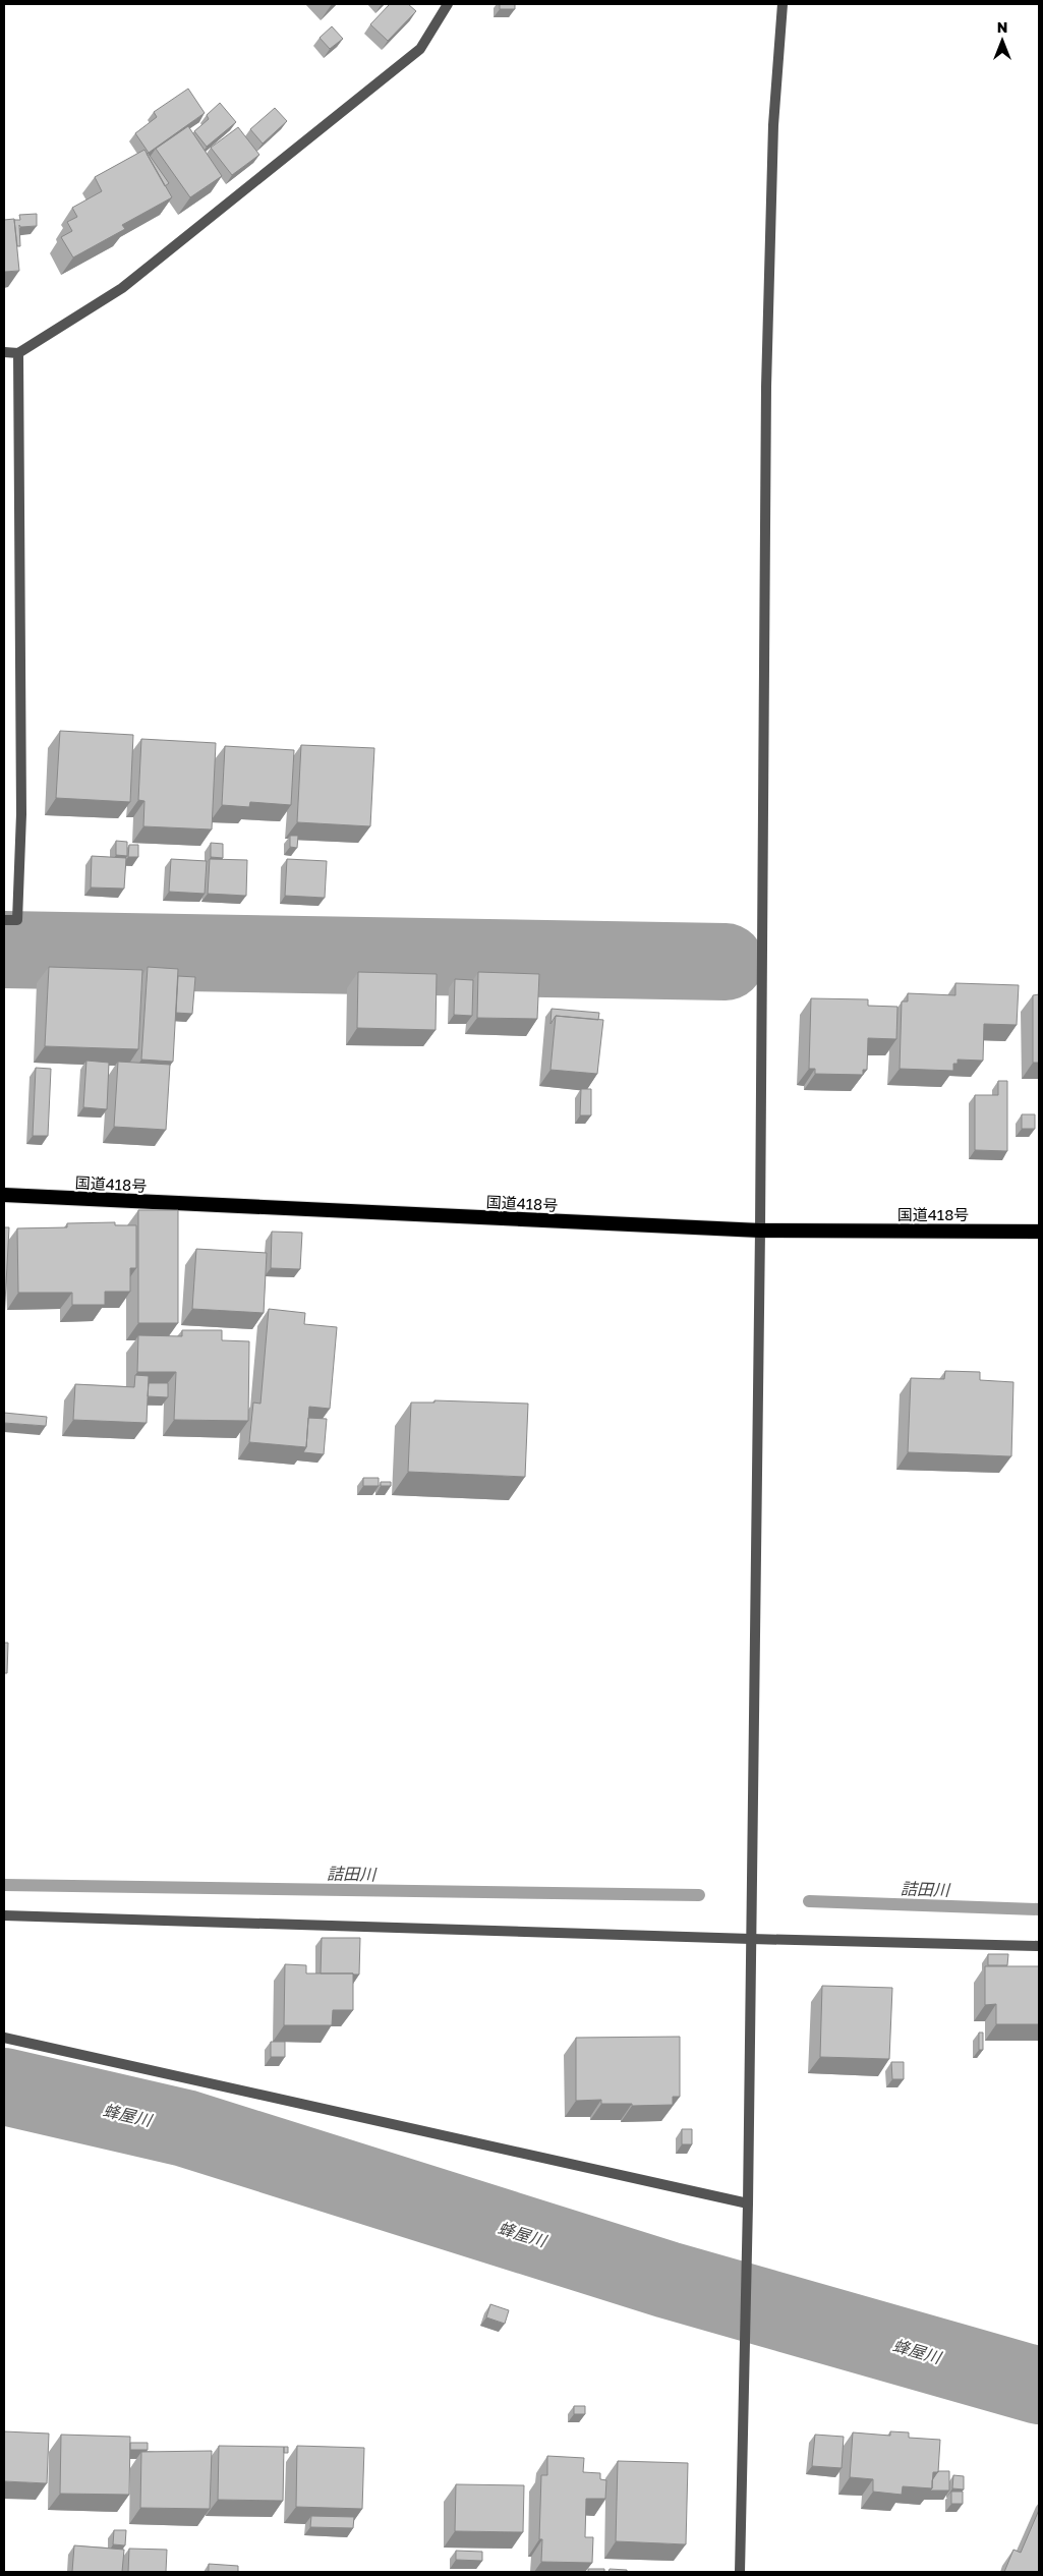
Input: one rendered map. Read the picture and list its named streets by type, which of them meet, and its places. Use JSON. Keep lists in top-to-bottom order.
{
  "streets": {
    "highway": ["国道418号"]
  },
  "water": ["詰田川", "蜂屋川"],
  "north": "top"
}
